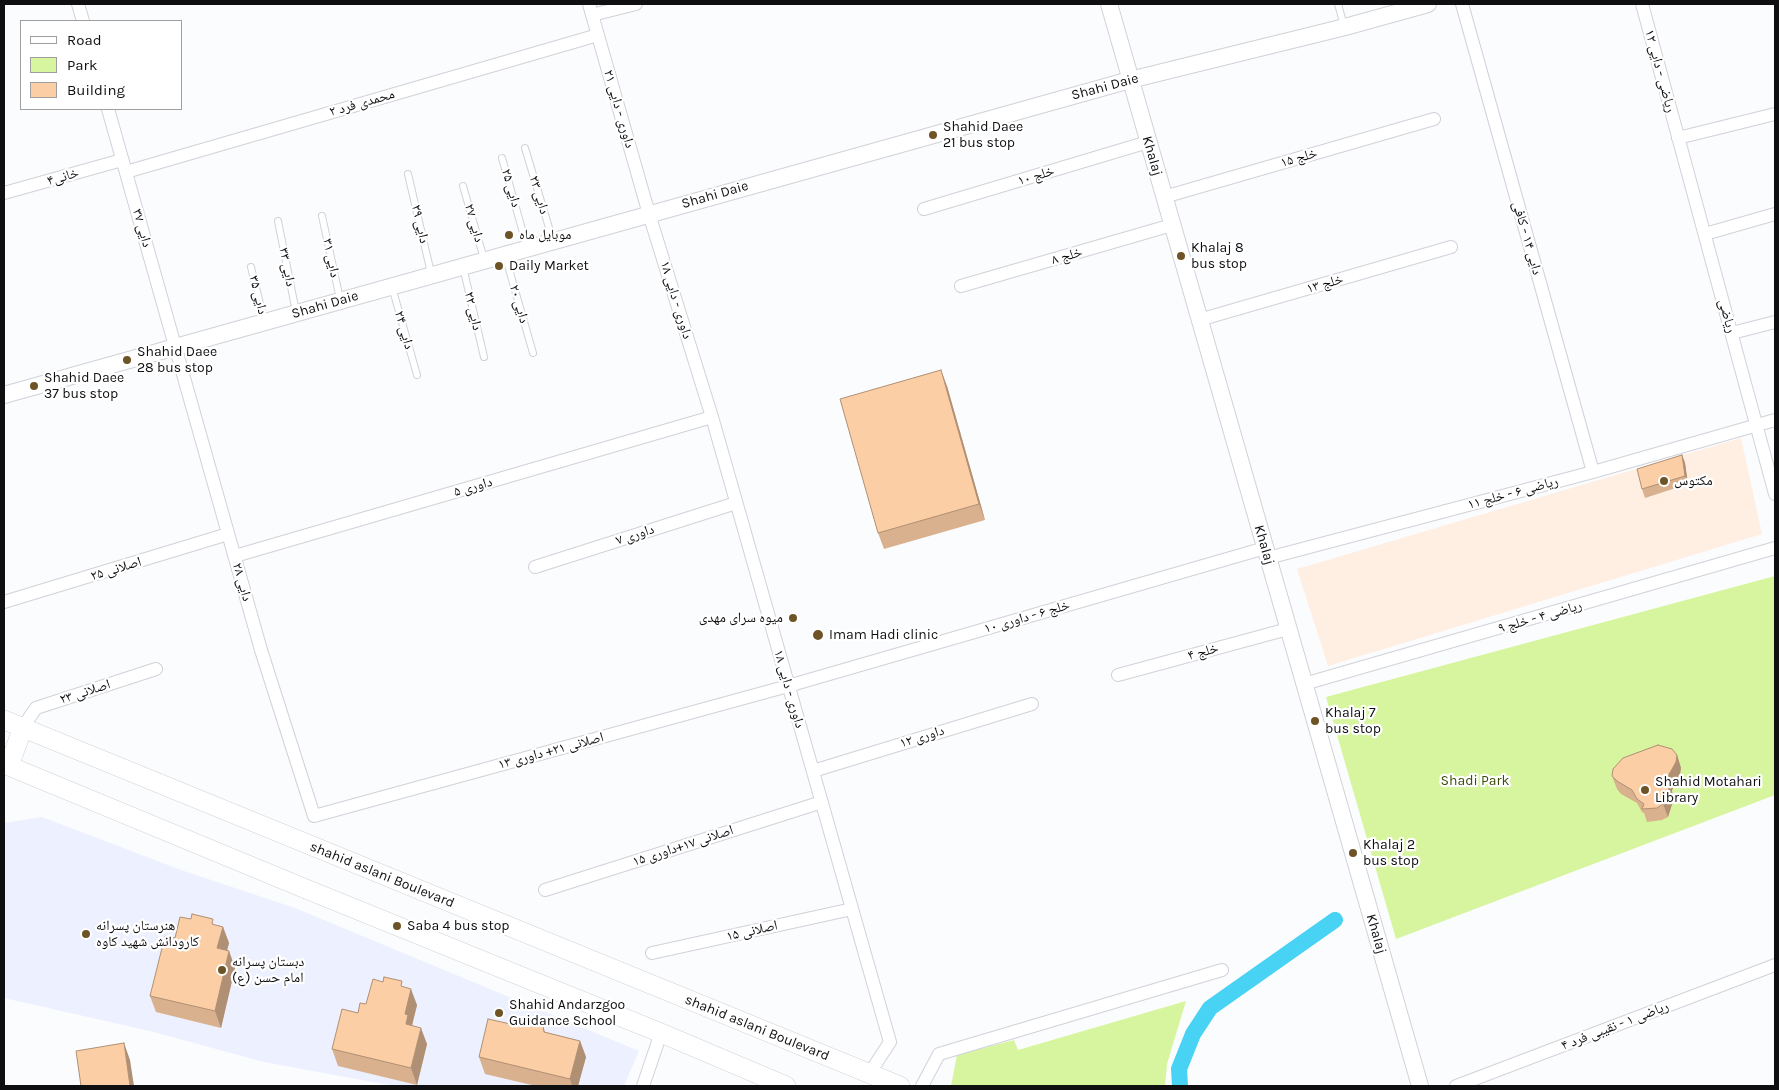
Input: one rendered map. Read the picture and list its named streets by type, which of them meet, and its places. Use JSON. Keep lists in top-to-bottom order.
{
  "streets": {
    "main road": ["shahid aslani Boulevard"],
    "street": [
      "ریاضی - دایی ۱۲",
      "Shahi Daie",
      "محمدی فرد ۲",
      "داوری - دایی ۲۱",
      "Khalaj",
      "خلج ۱۵",
      "خلج ۱۰",
      "خانی۴",
      "دایی ۳۷",
      "دایی ۱۴ - کافی",
      "خلج ۸",
      "خلج ۱۳",
      "داوری - دایی ۱۸",
      "ریاضی",
      "داوری ۵",
      "ریاضی ۶ - خلج ۱۱",
      "داوری ۷",
      "اصلانی ۲۵",
      "دایی ۲۸",
      "خلج ۶ - داوری ۱۰",
      "ریاضی ۴ - خلج ۹",
      "خلج ۴",
      "اصلانی ۲۳",
      "داوری ۱۲",
      "اصلانی ۲۱+ داوری ۱۳",
      "اصلانی ۱۷+داوری ۱۵",
      "اصلانی ۱۵",
      "ریاضی ۱ - نقیبی فرد ۴"
    ],
    "lane": [
      "دایی ۲۵",
      "دایی ۲۳",
      "دایی ۲۷",
      "دایی ۲۹",
      "دایی ۳۱",
      "دایی ۳۳",
      "دایی ۳۵",
      "دایی ۲۰",
      "دایی ۲۲",
      "دایی ۲۴"
    ]
  },
  "crossings": [
    ["ریاضی - دایی ۱۲", "ریاضی"],
    ["Shahi Daie", "داوری - دایی ۲۱"],
    ["Shahi Daie", "Khalaj"],
    ["Shahi Daie", "دایی ۲۵"],
    ["Shahi Daie", "دایی ۲۳"],
    ["Shahi Daie", "دایی ۲۷"],
    ["Shahi Daie", "دایی ۲۹"],
    ["Shahi Daie", "دایی ۳۷"],
    ["Shahi Daie", "دایی ۳۱"],
    ["Shahi Daie", "دایی ۳۳"],
    ["Shahi Daie", "دایی ۳۵"],
    ["Shahi Daie", "داوری - دایی ۱۸"],
    ["Shahi Daie", "دایی ۲۰"],
    ["Shahi Daie", "دایی ۲۲"],
    ["Shahi Daie", "دایی ۲۴"],
    ["Shahi Daie", "دایی ۲۸"],
    ["محمدی فرد ۲", "داوری - دایی ۲۱"],
    ["محمدی فرد ۲", "خانی۴"],
    ["محمدی فرد ۲", "دایی ۳۷"],
    ["داوری - دایی ۲۱", "داوری - دایی ۱۸"],
    ["Khalaj", "خلج ۱۵"],
    ["Khalaj", "خلج ۱۰"],
    ["Khalaj", "خلج ۸"],
    ["Khalaj", "خلج ۱۳"],
    ["Khalaj", "ریاضی ۶ - خلج ۱۱"],
    ["Khalaj", "خلج ۶ - داوری ۱۰"],
    ["Khalaj", "ریاضی ۴ - خلج ۹"],
    ["Khalaj", "خلج ۴"],
    ["خانی۴", "دایی ۳۷"],
    ["دایی ۳۷", "دایی ۲۸"],
    ["دایی ۱۴ - کافی", "ریاضی ۶ - خلج ۱۱"],
    ["داوری - دایی ۱۸", "داوری ۵"],
    ["داوری - دایی ۱۸", "داوری ۷"],
    ["داوری - دایی ۱۸", "خلج ۶ - داوری ۱۰"],
    ["داوری - دایی ۱۸", "داوری ۱۲"],
    ["داوری - دایی ۱۸", "اصلانی ۲۱+ داوری ۱۳"],
    ["داوری - دایی ۱۸", "اصلانی ۱۷+داوری ۱۵"],
    ["داوری - دایی ۱۸", "shahid aslani Boulevard"],
    ["داوری - دایی ۱۸", "اصلانی ۱۵"],
    ["ریاضی", "ریاضی ۶ - خلج ۱۱"],
    ["داوری ۵", "دایی ۲۸"],
    ["ریاضی ۶ - خلج ۱۱", "خلج ۶ - داوری ۱۰"],
    ["اصلانی ۲۵", "دایی ۲۸"],
    ["دایی ۲۸", "اصلانی ۲۱+ داوری ۱۳"],
    ["خلج ۶ - داوری ۱۰", "اصلانی ۲۱+ داوری ۱۳"],
    ["اصلانی ۲۳", "shahid aslani Boulevard"]
  ],
  "parks": ["Shadi Park"],
  "places": [
    "Shahid Daee 21 bus stop",
    "موبایل ماه",
    "Khalaj 8 bus stop",
    "Daily Market",
    "Shahid Daee 28 bus stop",
    "Shahid Daee 37 bus stop",
    "مکتوس",
    "میوه سرای مهدی",
    "Imam Hadi clinic",
    "Khalaj 7 bus stop",
    "Shahid Motahari Library",
    "Khalaj 2 bus stop",
    "Saba 4 bus stop",
    "هنرستان پسرانه کارودانش شهید کاوه",
    "دبستان پسرانه امام حسن (ع)",
    "Shahid Andarzgoo Guidance School"
  ],
  "legend": ["Road", "Park", "Building"]
}
